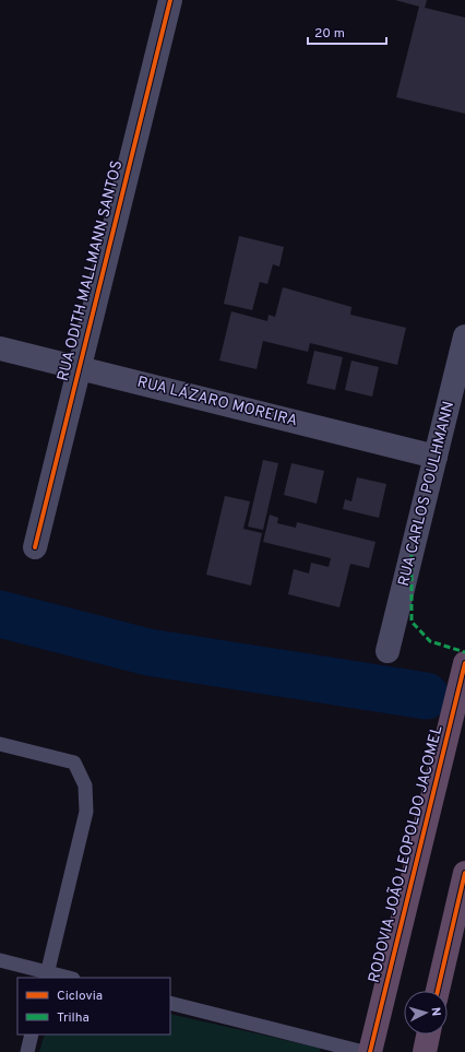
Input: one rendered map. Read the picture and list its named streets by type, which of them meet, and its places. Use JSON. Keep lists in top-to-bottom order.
{
  "streets": {
    "highway": ["RODOVIA JOÃO LEOPOLDO JACOMEL"],
    "street": ["RUA ODITH MALLMANN SANTOS", "RUA LÁZARO MOREIRA", "RUA CARLOS POULHMANN"]
  },
  "crossings": [
    ["RUA ODITH MALLMANN SANTOS", "RUA LÁZARO MOREIRA"],
    ["RUA LÁZARO MOREIRA", "RUA CARLOS POULHMANN"]
  ],
  "legend": ["Ciclovia", "Trilha"],
  "scale_bar": "20 m",
  "north": "right"
}
